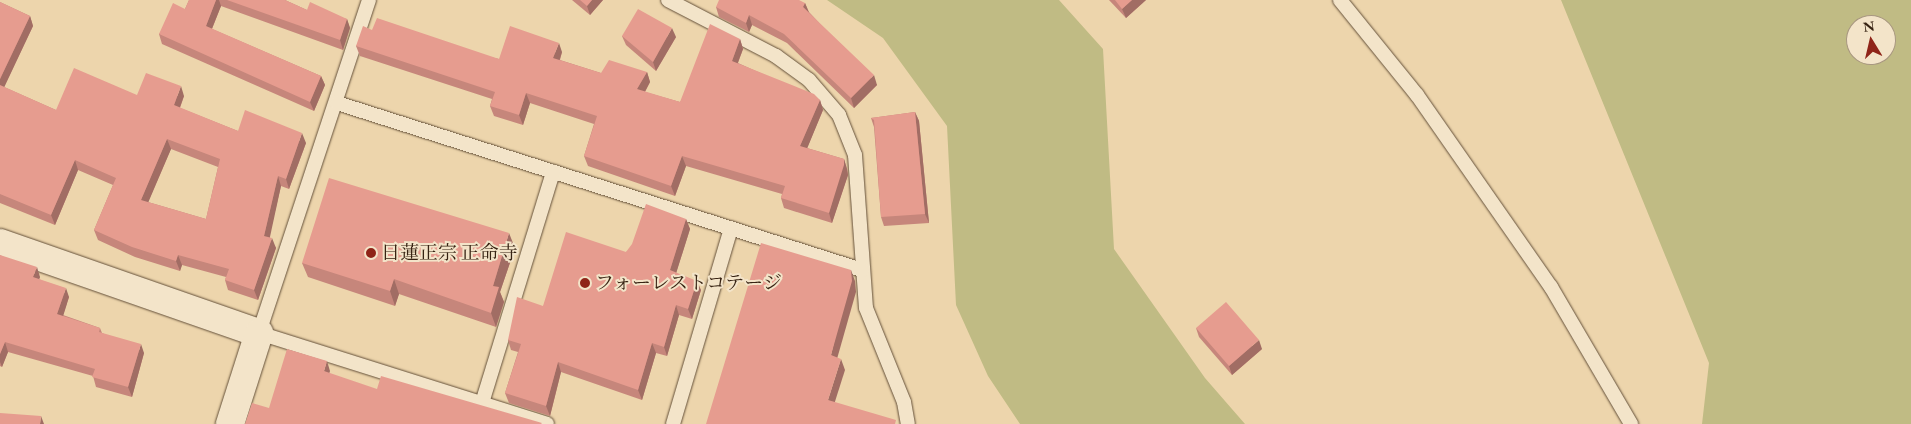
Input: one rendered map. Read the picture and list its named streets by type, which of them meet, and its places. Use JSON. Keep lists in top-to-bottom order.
{
  "places": ["日蓮正宗 正命寺", "フォーレストコテージ"],
  "north": "top"
}
